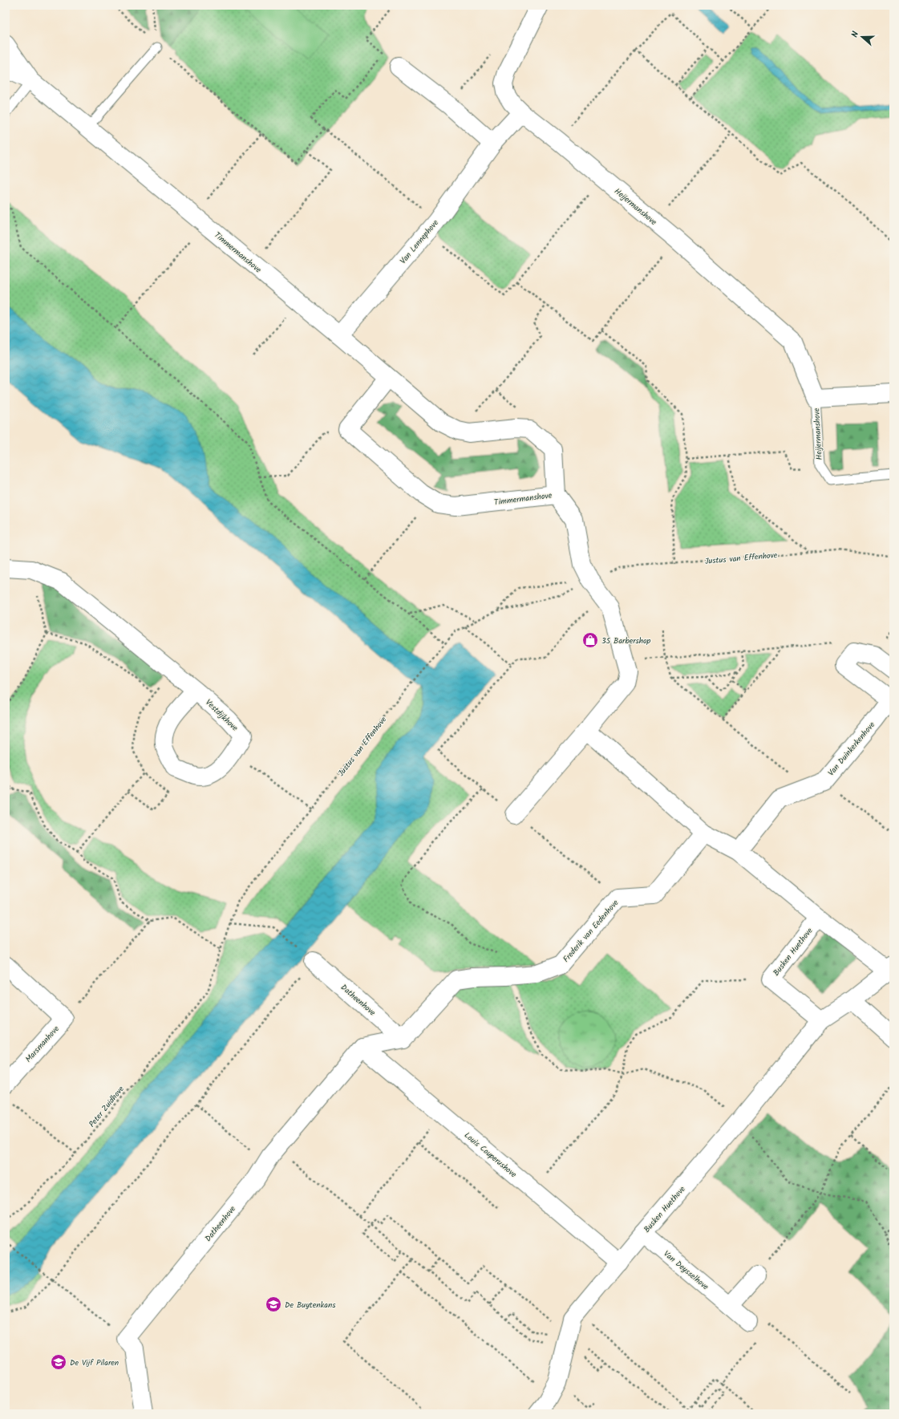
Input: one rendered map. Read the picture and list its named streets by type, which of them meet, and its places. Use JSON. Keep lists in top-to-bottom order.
{
  "streets": {
    "street": [
      "Heijermanshove",
      "Van Lennephove",
      "Timmermanshove",
      "Vestdijkhove",
      "Van Duinkerkenhove",
      "Frederik van Eedenhove",
      "Busken Huethove",
      "Datheenhove",
      "Marsmanhove",
      "Louis Couperushove",
      "Van Deysselhove"
    ],
    "path": ["Justus van Effenhove", "Peter Zuidhove"]
  },
  "crossings": [
    ["Heijermanshove", "Van Lennephove"],
    ["Van Lennephove", "Timmermanshove"],
    ["Justus van Effenhove", "Peter Zuidhove"],
    ["Van Duinkerkenhove", "Busken Huethove"],
    ["Frederik van Eedenhove", "Datheenhove"],
    ["Busken Huethove", "Louis Couperushove"],
    ["Busken Huethove", "Van Deysselhove"],
    ["Datheenhove", "Louis Couperushove"]
  ],
  "places": {
    "shop": ["3S Barbershop"],
    "school or university": ["De Buytenkans", "De Vijf Pilaren"]
  },
  "north": "left"
}
